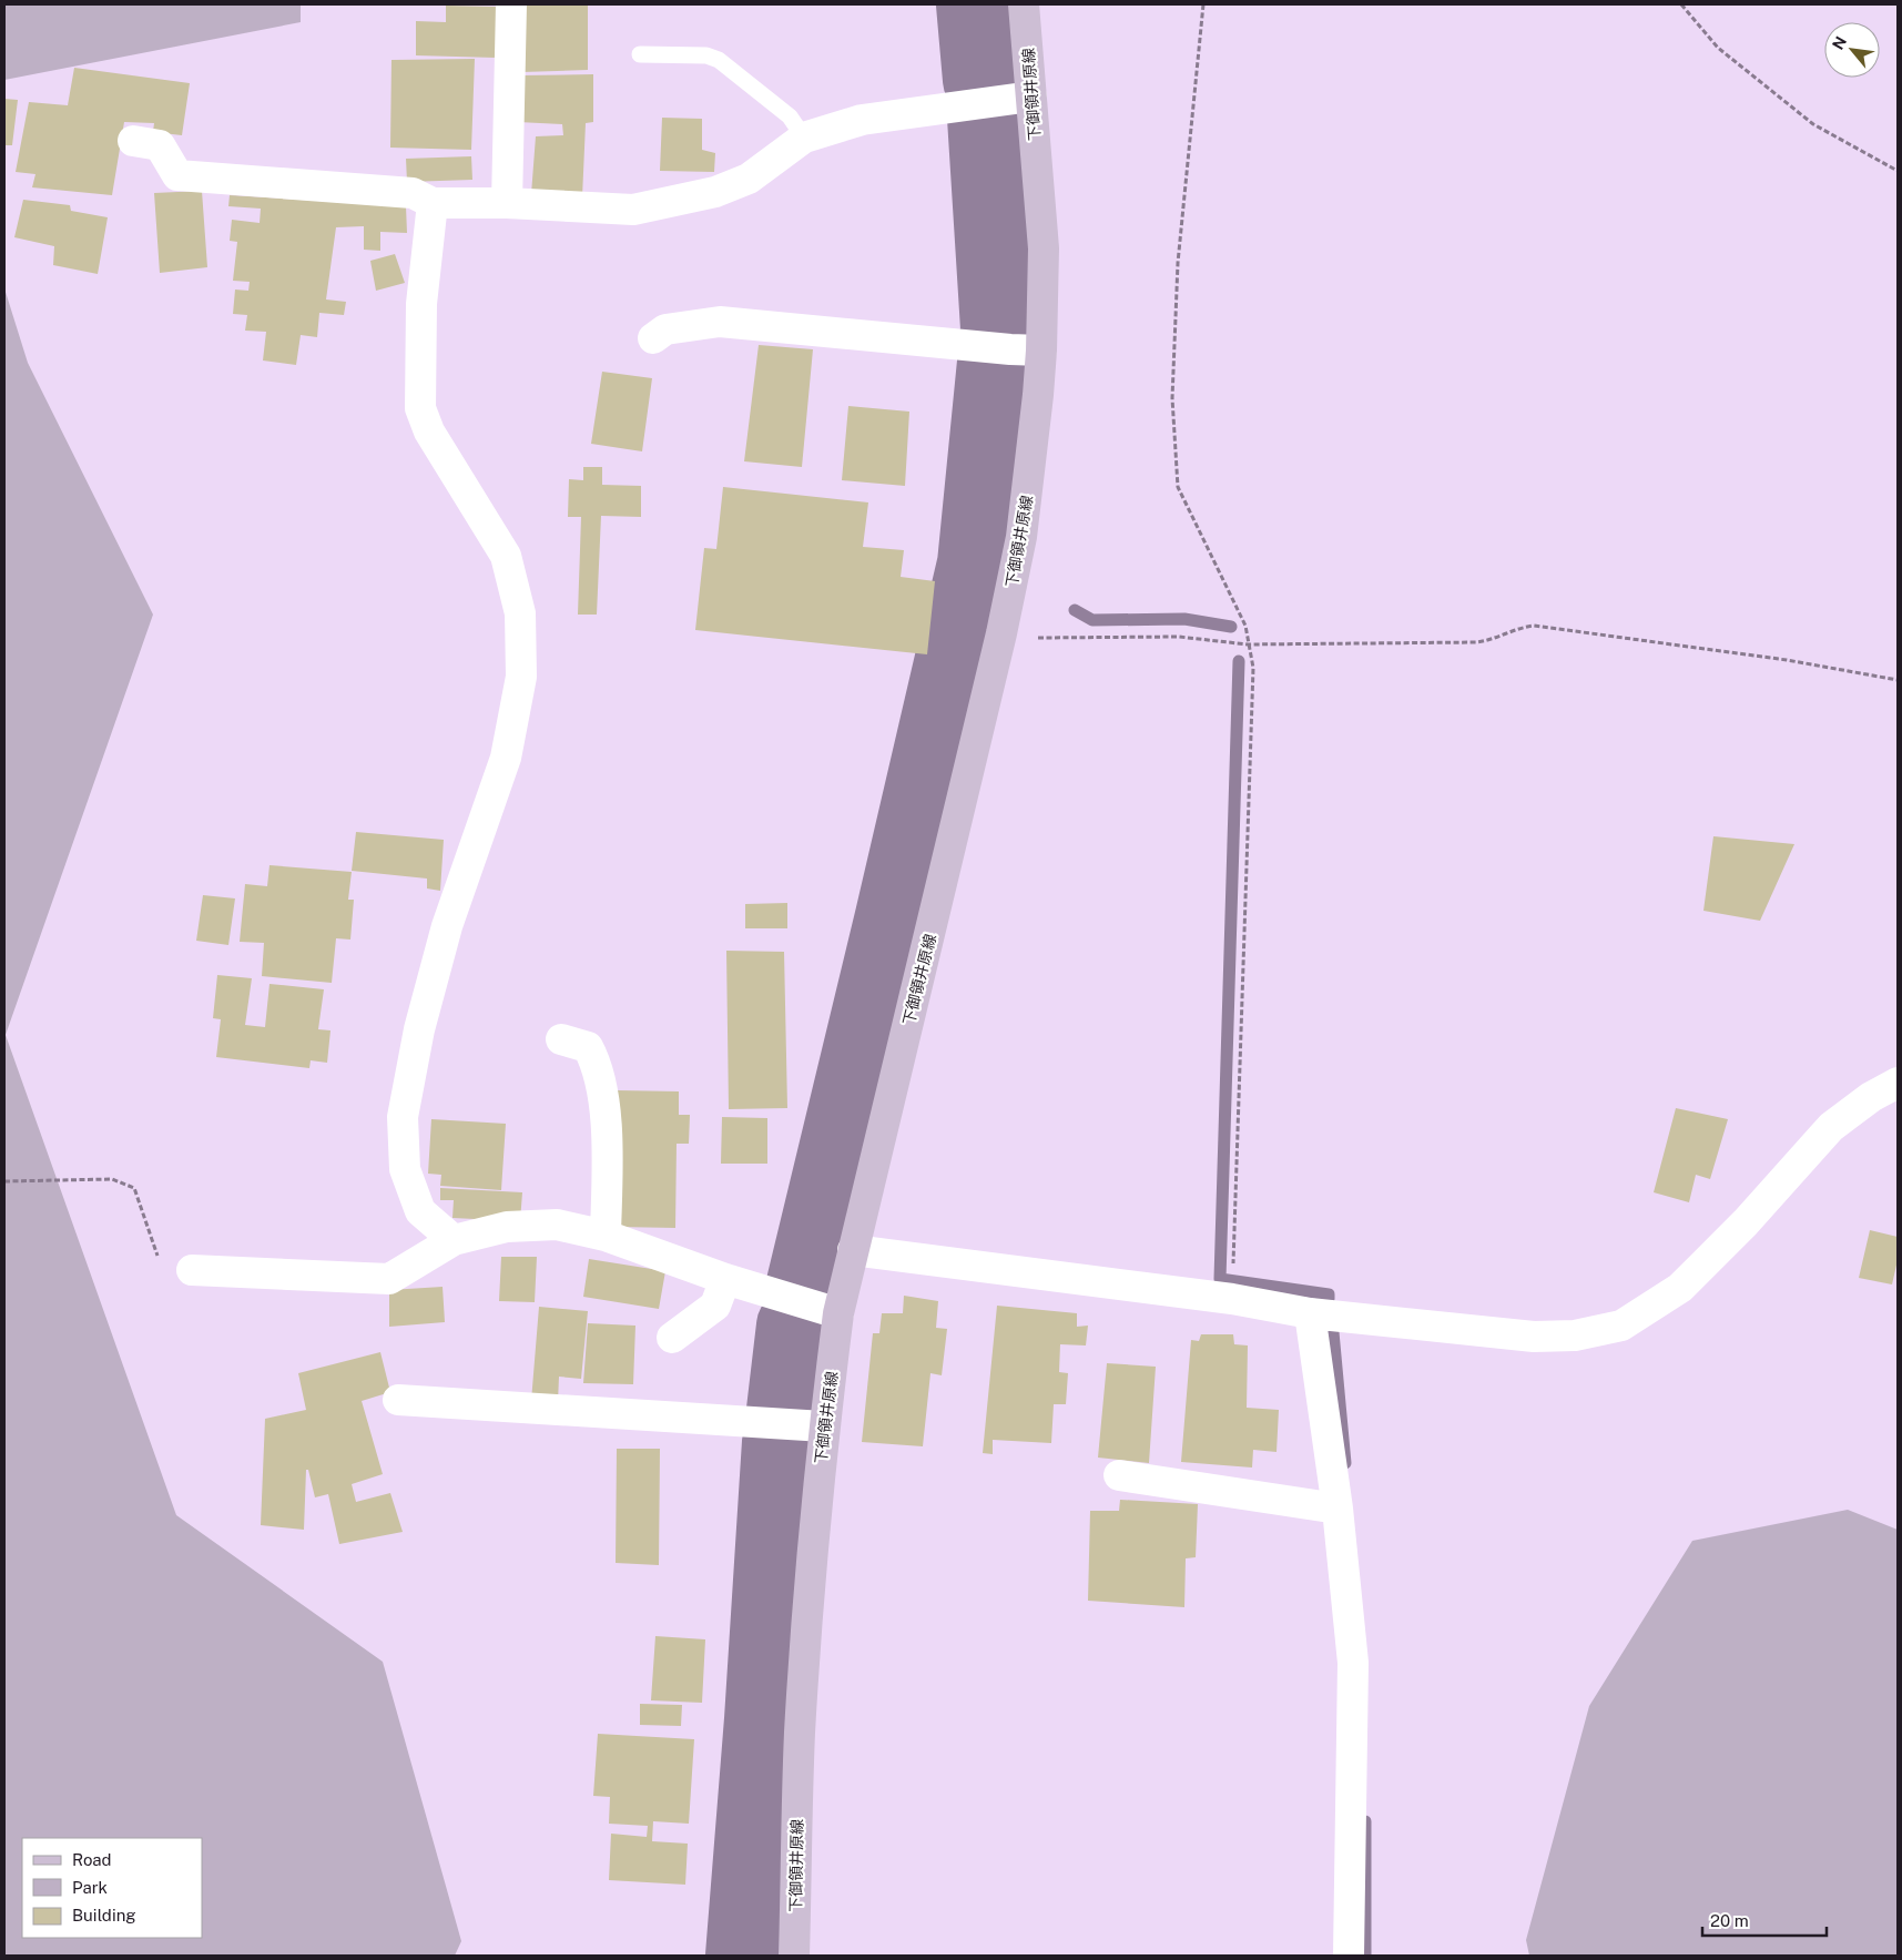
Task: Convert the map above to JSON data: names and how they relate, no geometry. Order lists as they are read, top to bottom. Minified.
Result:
{"streets":{"main road":["下御領井原線"]},"legend":["Road","Park","Building"],"scale_bar":"20 m","north":"top left"}
